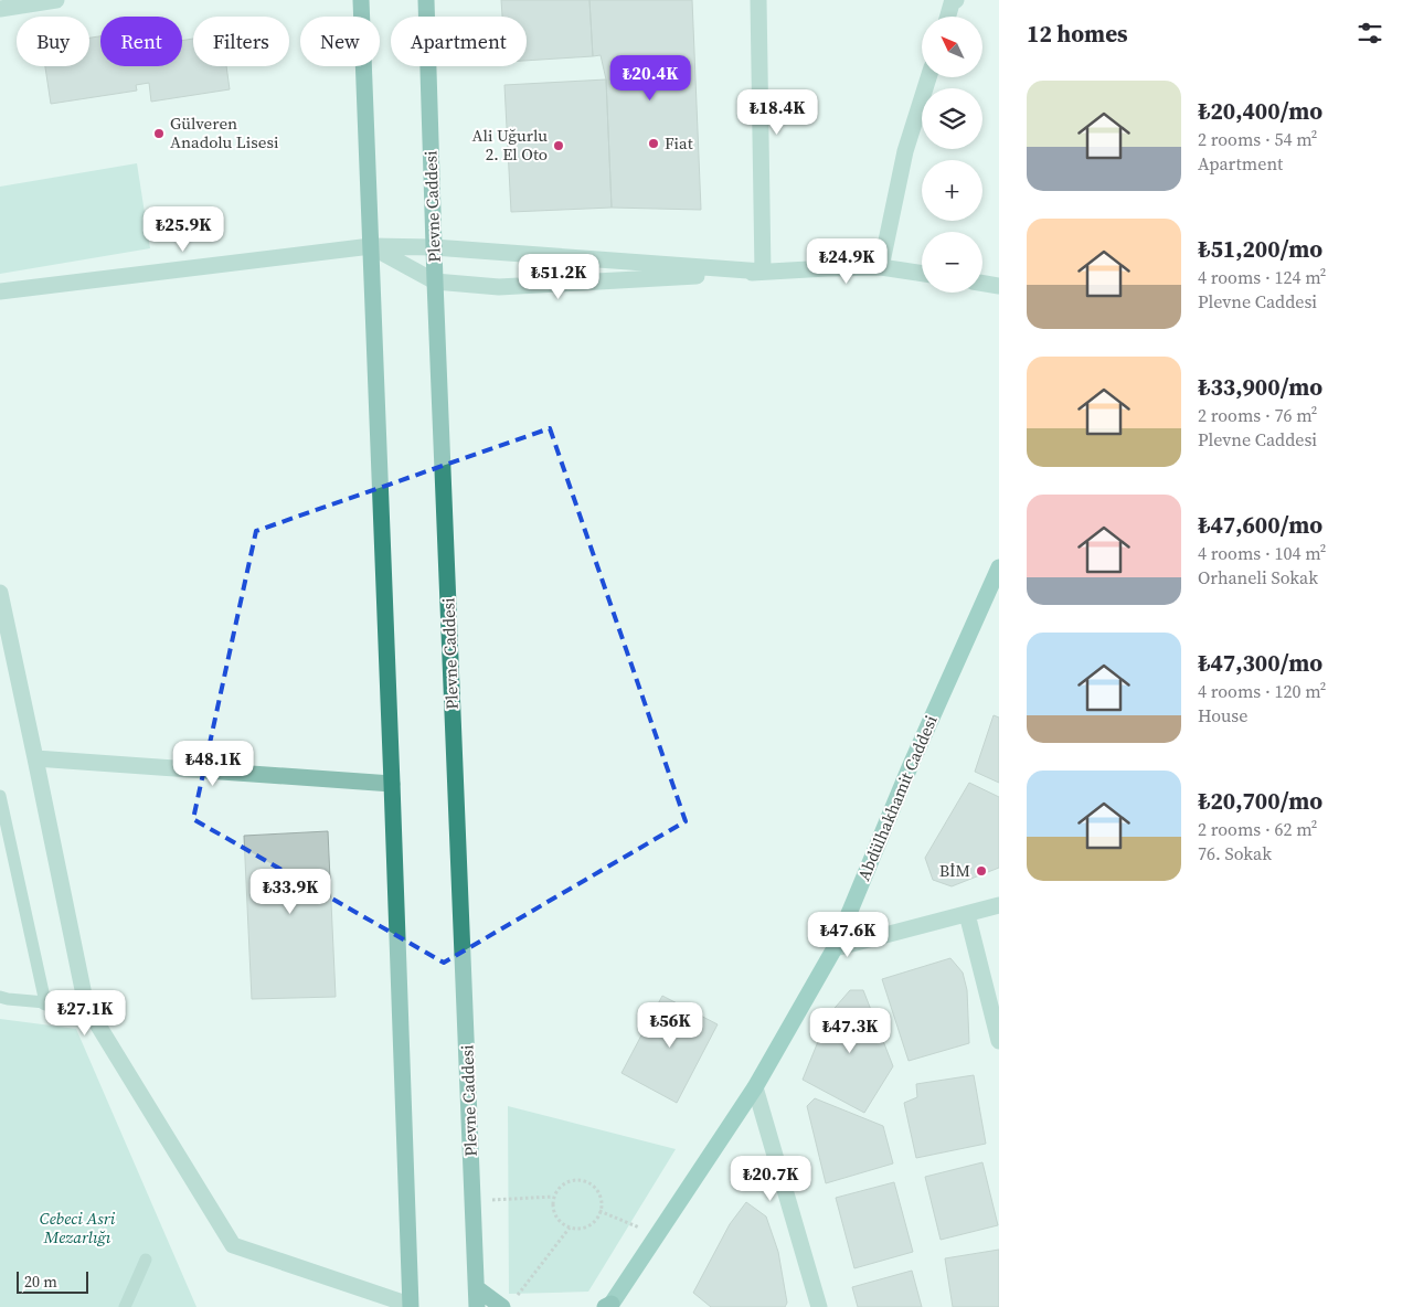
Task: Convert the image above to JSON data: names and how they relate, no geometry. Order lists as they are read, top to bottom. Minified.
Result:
{"streets":{"main road":["Plevne Caddesi","Abdülhakhamit Caddesi"]},"parks":["Cebeci Asri Mezarlığı"],"places":["Gülveren Anadolu Lisesi","Fiat","Ali Uğurlu 2. El Oto","BİM"],"scale_bar":"20 m","north":"top left","page":{"heading":"12 homes","map_buttons":["+","−"],"chip":["Buy","Rent","Filters","New","Apartment"],"price":["₺20.4K","₺18.4K","₺25.9K","₺24.9K","₺51.2K","₺48.1K","₺33.9K","₺47.6K","₺27.1K","₺56K","₺47.3K","₺20.7K"],"list":[{"name":"₺20,400/mo","note":"2 rooms · 54 m² · Apartment"},{"name":"₺51,200/mo","note":"4 rooms · 124 m² · Plevne Caddesi"},{"name":"₺33,900/mo","note":"2 rooms · 76 m² · Plevne Caddesi"},{"name":"₺47,600/mo","note":"4 rooms · 104 m² · Orhaneli Sokak"},{"name":"₺47,300/mo","note":"4 rooms · 120 m² · House"},{"name":"₺20,700/mo","note":"2 rooms · 62 m² · 76. Sokak"}],"scale":"20 m"}}
